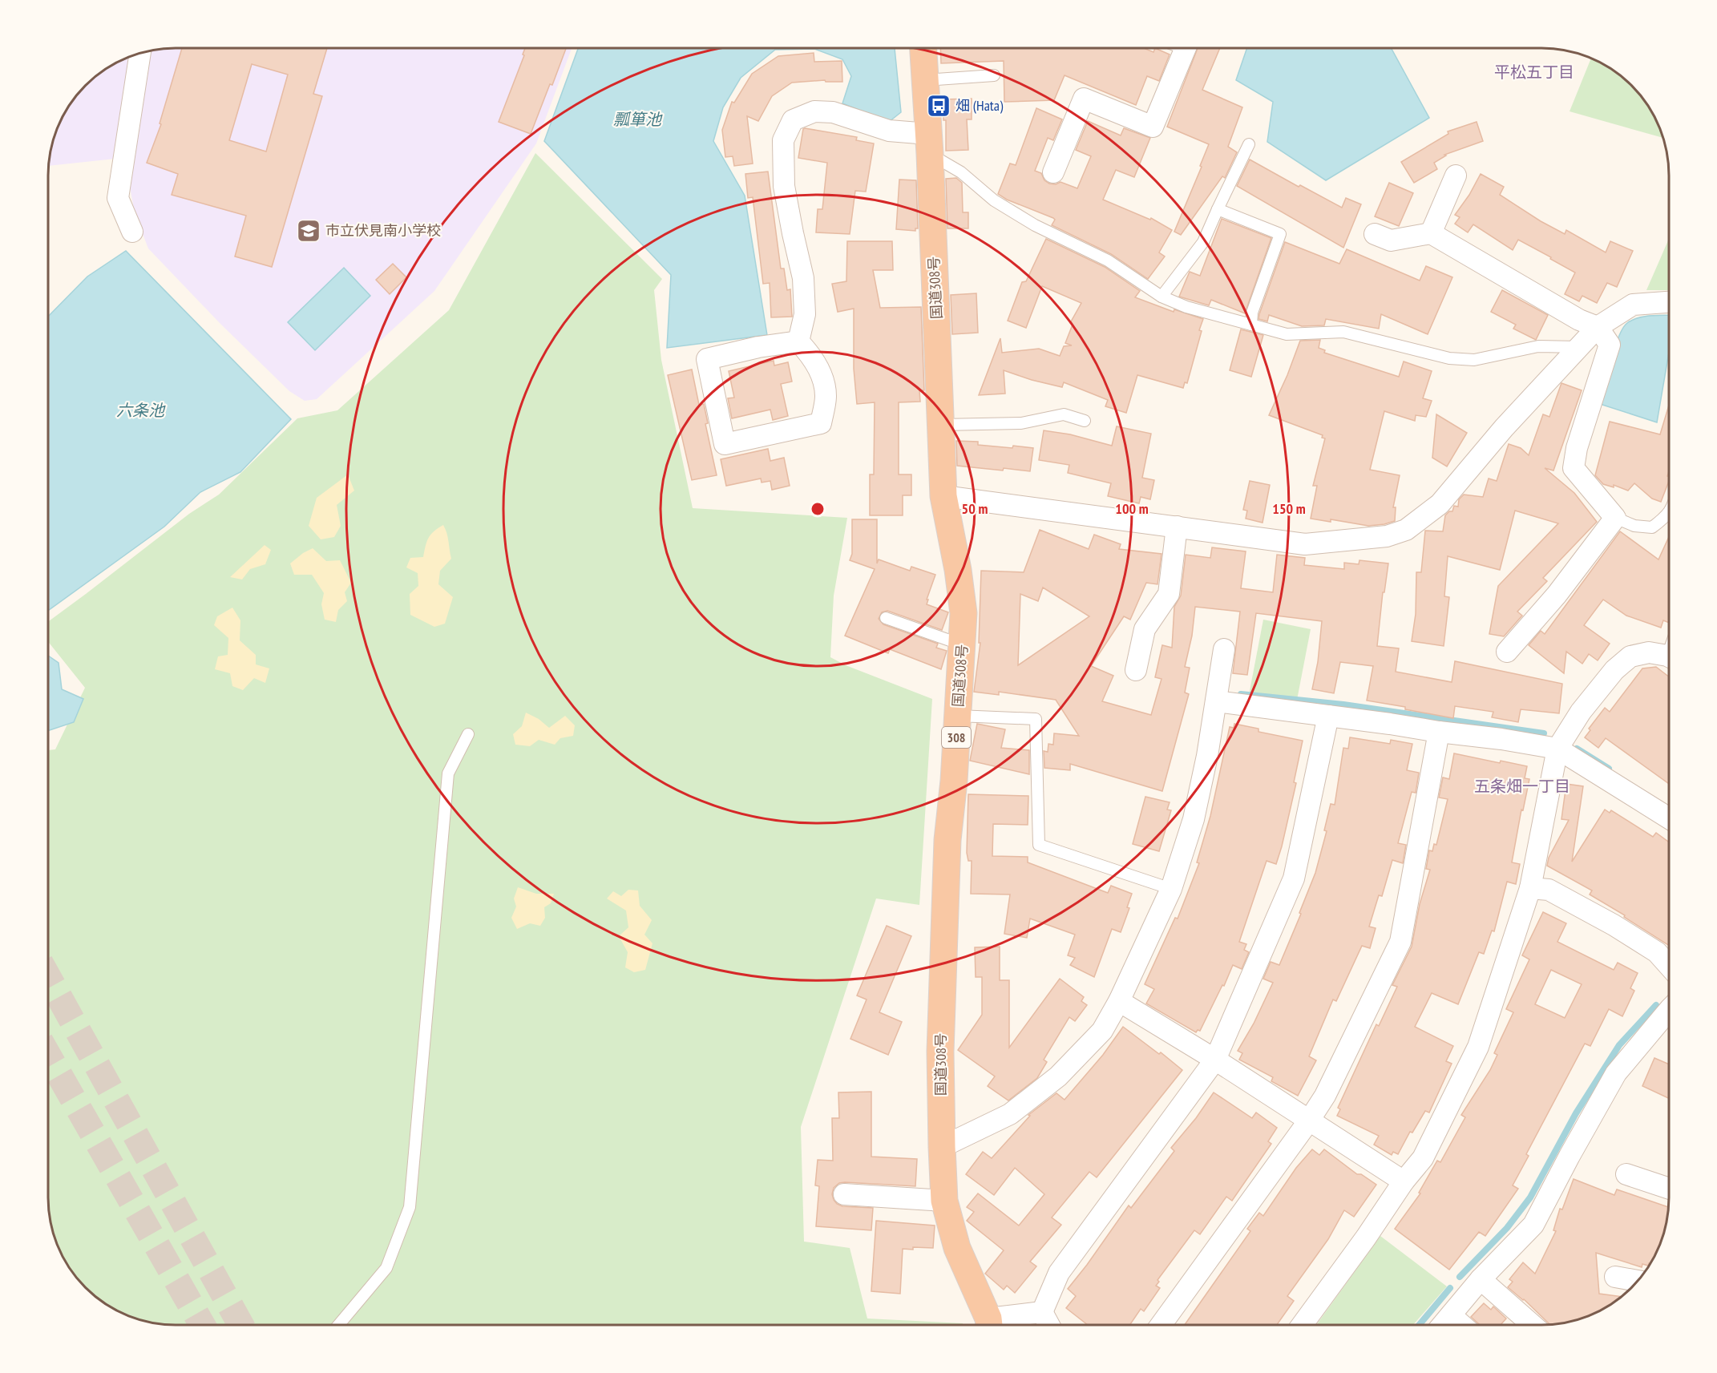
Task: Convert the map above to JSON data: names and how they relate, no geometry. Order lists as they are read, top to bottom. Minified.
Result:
{"streets":{"highway":["国道308号","308"]},"districts":["平松五丁目","五条畑一丁目"],"water":["瓢箪池","六条池"],"places":{"bus stop":["畑 (Hata)"],"school or university":["市立伏見南小学校"]},"rings":["50 m","100 m","150 m"]}
